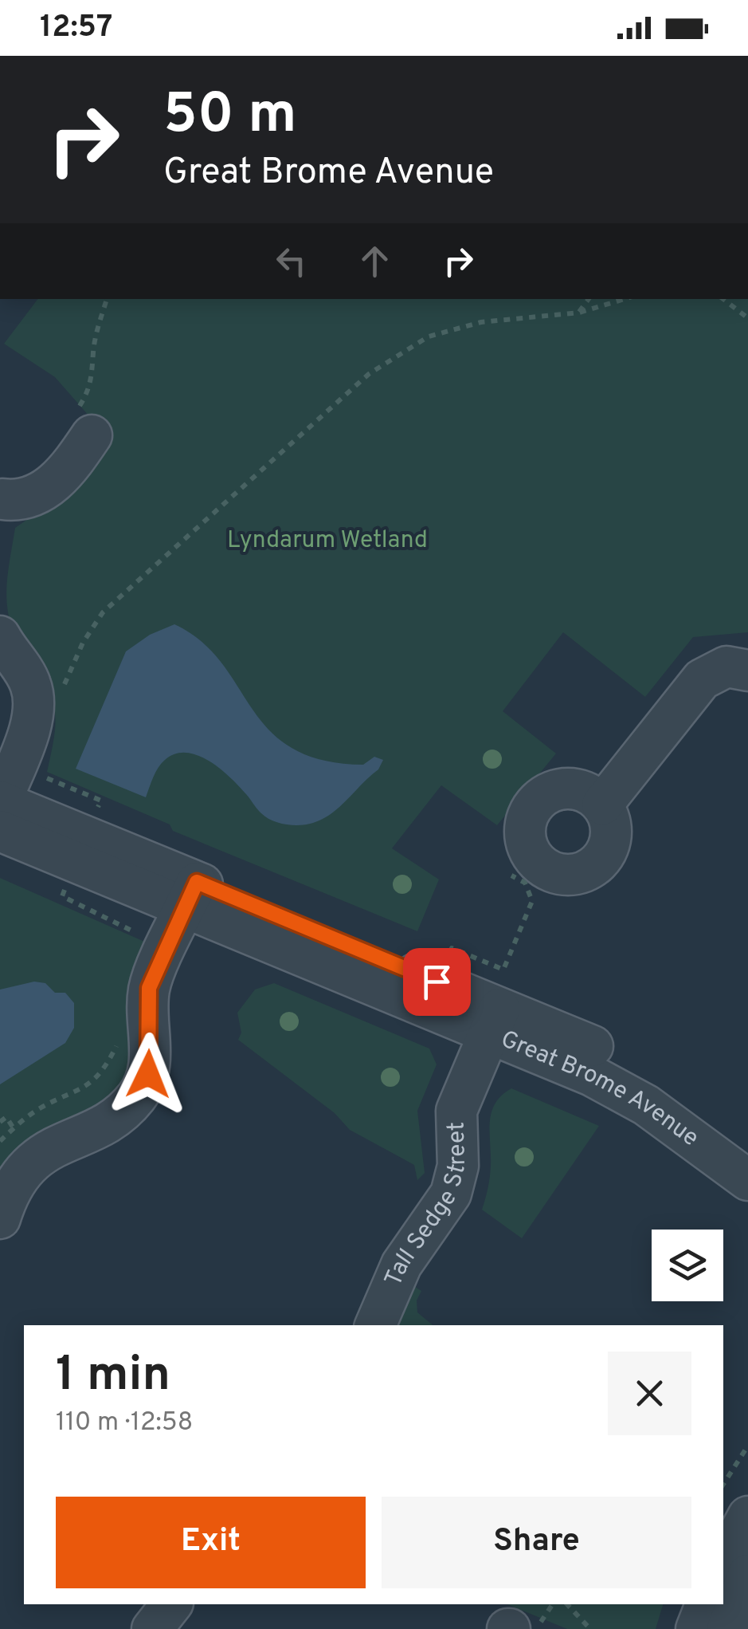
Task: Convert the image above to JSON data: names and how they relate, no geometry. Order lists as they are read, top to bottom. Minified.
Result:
{"streets":{"street":["Great Brome Avenue","Tall Sedge Street"]},"crossings":[["Great Brome Avenue","Tall Sedge Street"]],"parks":["Lyndarum Wetland"],"page":{"status":"12:57","turn":["50 m","Great Brome Avenue"],"heading":["1 min","110 m · 12:58"],"buttons":["Exit","Share"]}}
